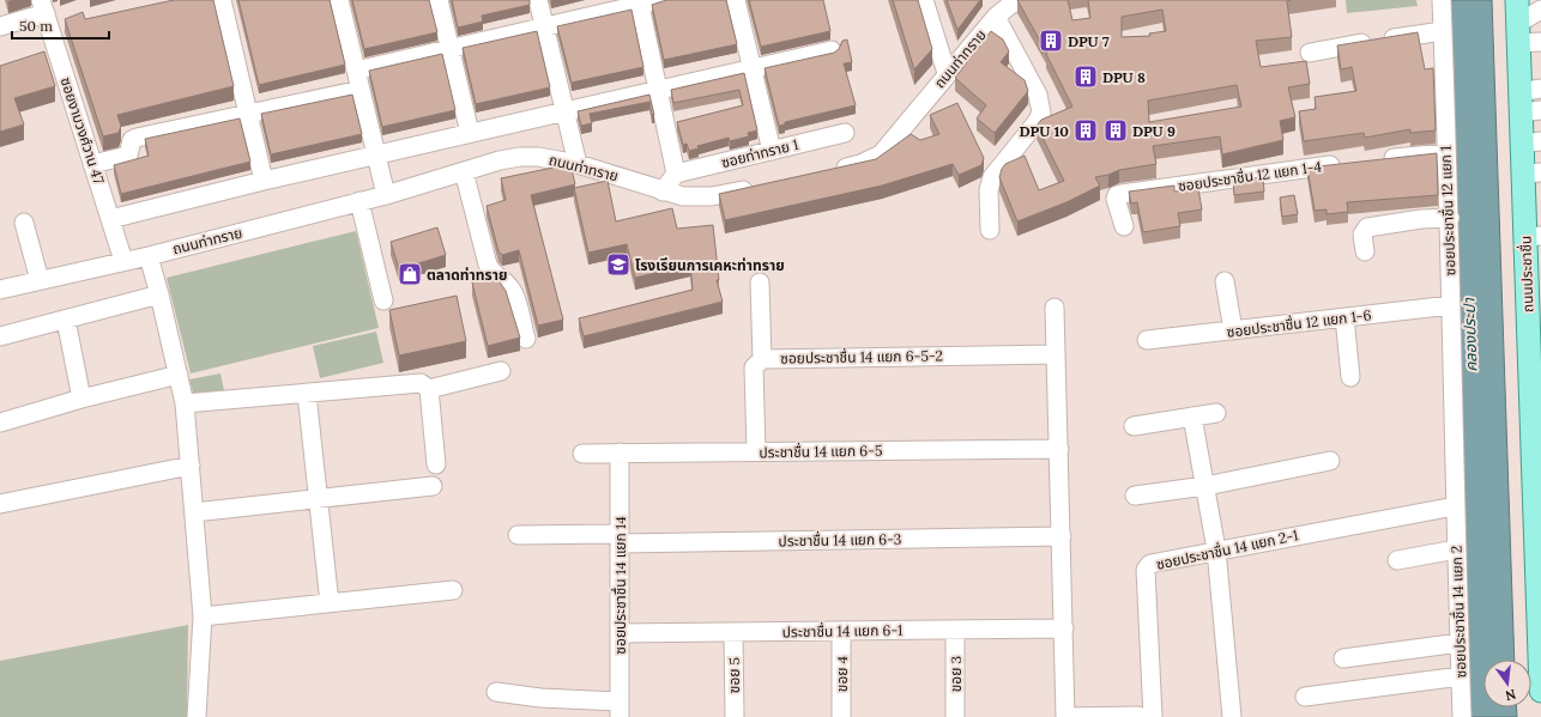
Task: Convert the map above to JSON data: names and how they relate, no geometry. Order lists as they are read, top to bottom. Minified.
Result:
{"streets":{"main road":["ถนนประชาชื่น"],"street":["ถนนท่าทราย","ซอยงามวงศ์วาน 47","ซอยท่าทราย 1","ซอยประชาชื่น 12 แยก 1-4","ซอยประชาชื่น 12 แยก 1","ซอยประชาชื่น 12 แยก 1-6","ซอยประชาชื่น 14 แยก 6-5-2","ประชาชื่น 14 แยก 6-5","ประชาชื่น 14 แยก 6-3","ซอยประชาชื่น 14 แยก 2-1","ซอยประชาชื่น 14 แยก 14","ซอยประชาชื่น 14 แยก 2","ประชาชื่น 14 แยก 6-1","ขอย 4","ขอย 3","ฃอย 5"]},"crossings":[["ถนนท่าทราย","ซอยงามวงศ์วาน 47"],["ซอยประชาชื่น 12 แยก 1","ซอยประชาชื่น 12 แยก 1-6"],["ซอยประชาชื่น 12 แยก 1","ซอยประชาชื่น 14 แยก 2-1"],["ซอยประชาชื่น 12 แยก 1","ซอยประชาชื่น 14 แยก 2"],["ซอยประชาชื่น 14 แยก 6-5-2","ประชาชื่น 14 แยก 6-5"],["ประชาชื่น 14 แยก 6-5","ซอยประชาชื่น 14 แยก 14"],["ประชาชื่น 14 แยก 6-3","ซอยประชาชื่น 14 แยก 14"],["ซอยประชาชื่น 14 แยก 2-1","ซอยประชาชื่น 14 แยก 2"],["ซอยประชาชื่น 14 แยก 14","ประชาชื่น 14 แยก 6-1"],["ประชาชื่น 14 แยก 6-1","ขอย 4"],["ประชาชื่น 14 แยก 6-1","ขอย 3"],["ประชาชื่น 14 แยก 6-1","ฃอย 5"]],"water":["คลองประปา"],"places":{"building":["DPU 7","DPU 8","DPU 10","DPU 9"],"school or university":["โรงเรียนการเคหะท่าทราย"],"shop":["ตลาดท่าทราย"]},"scale_bar":"50 m","north":"bottom"}
